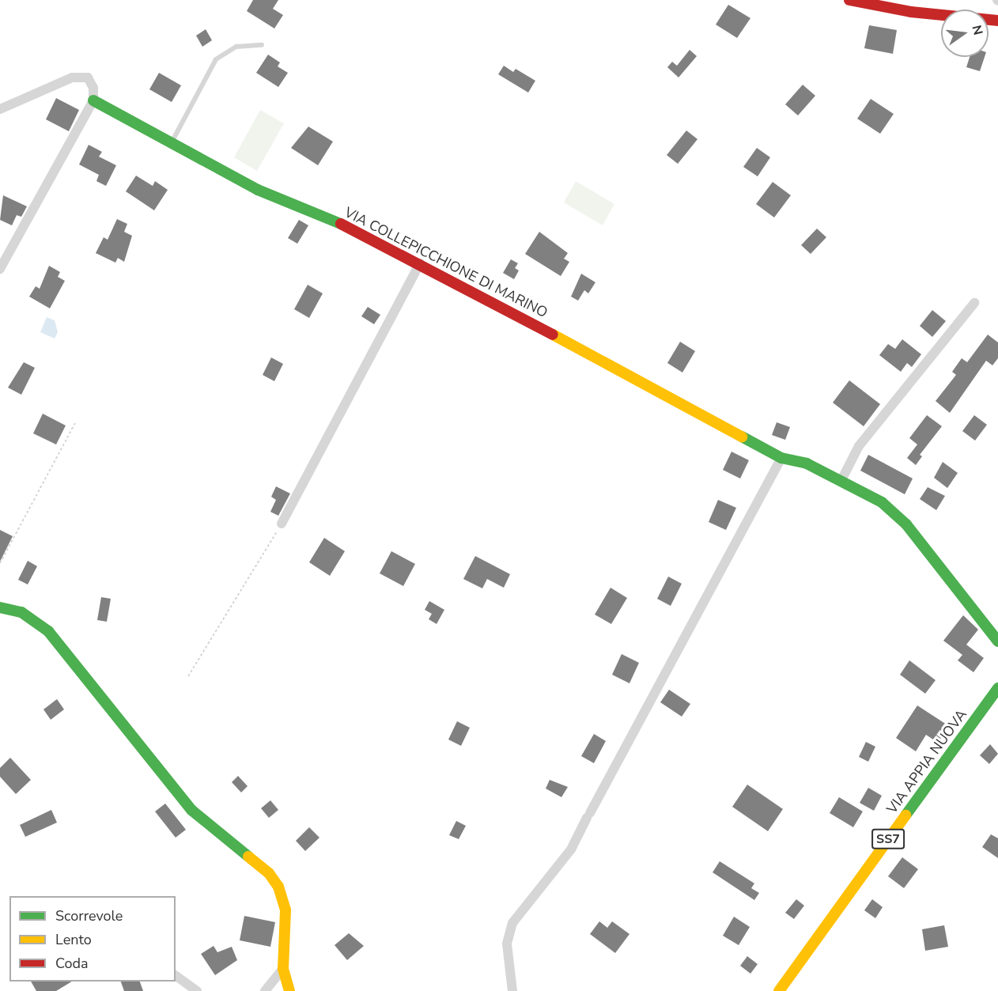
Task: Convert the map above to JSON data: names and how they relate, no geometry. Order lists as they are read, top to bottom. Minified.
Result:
{"streets":{"street":["VIA COLLEPICCHIONE DI MARINO","VIA APPIA NUOVA","SS7"]},"legend":["Scorrevole","Lento","Coda"],"north":"right"}
